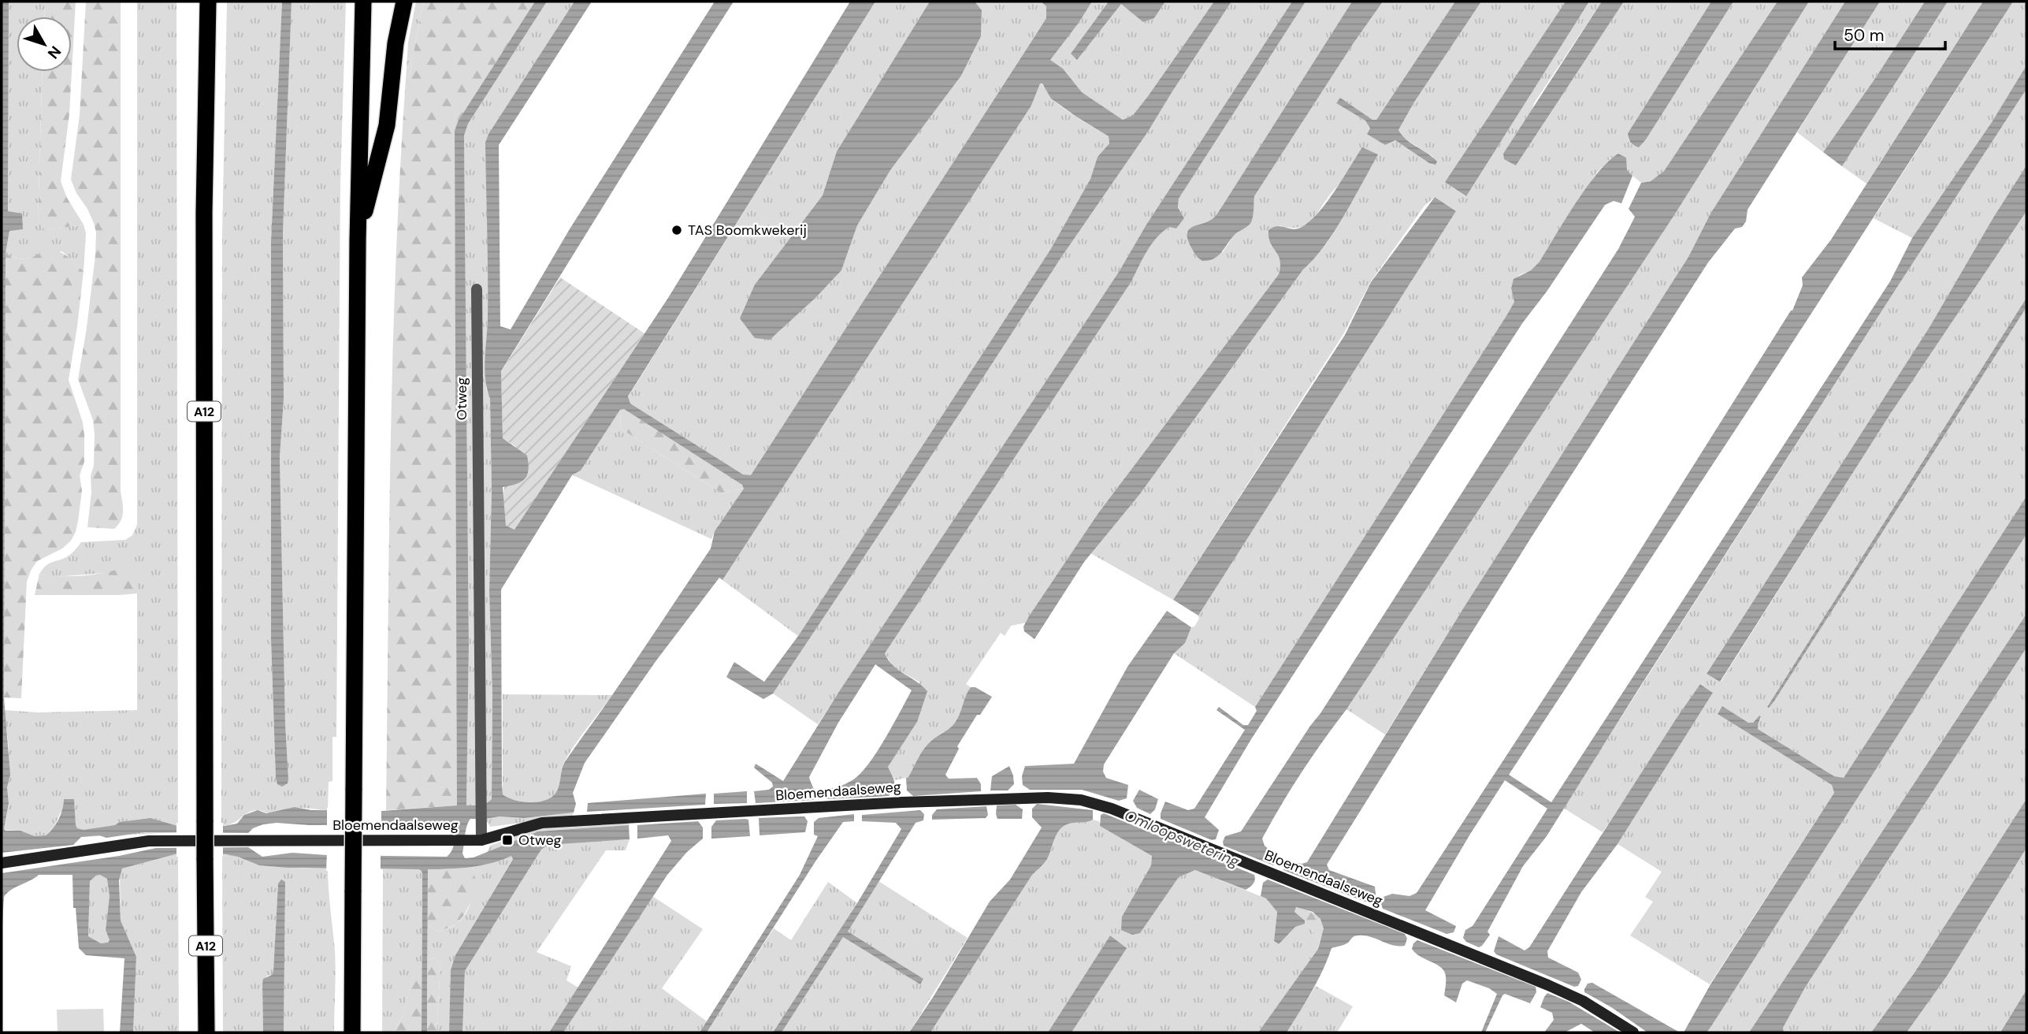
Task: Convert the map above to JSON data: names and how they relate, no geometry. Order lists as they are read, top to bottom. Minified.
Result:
{"streets":{"highway":["A12"],"street":["Otweg","Bloemendaalseweg"]},"crossings":[["Otweg","Bloemendaalseweg"]],"water":["Omloopswetering"],"places":{"other":["TAS Boomkwekerij"],"transit":["Otweg"]},"scale_bar":"50 m","north":"bottom right"}
